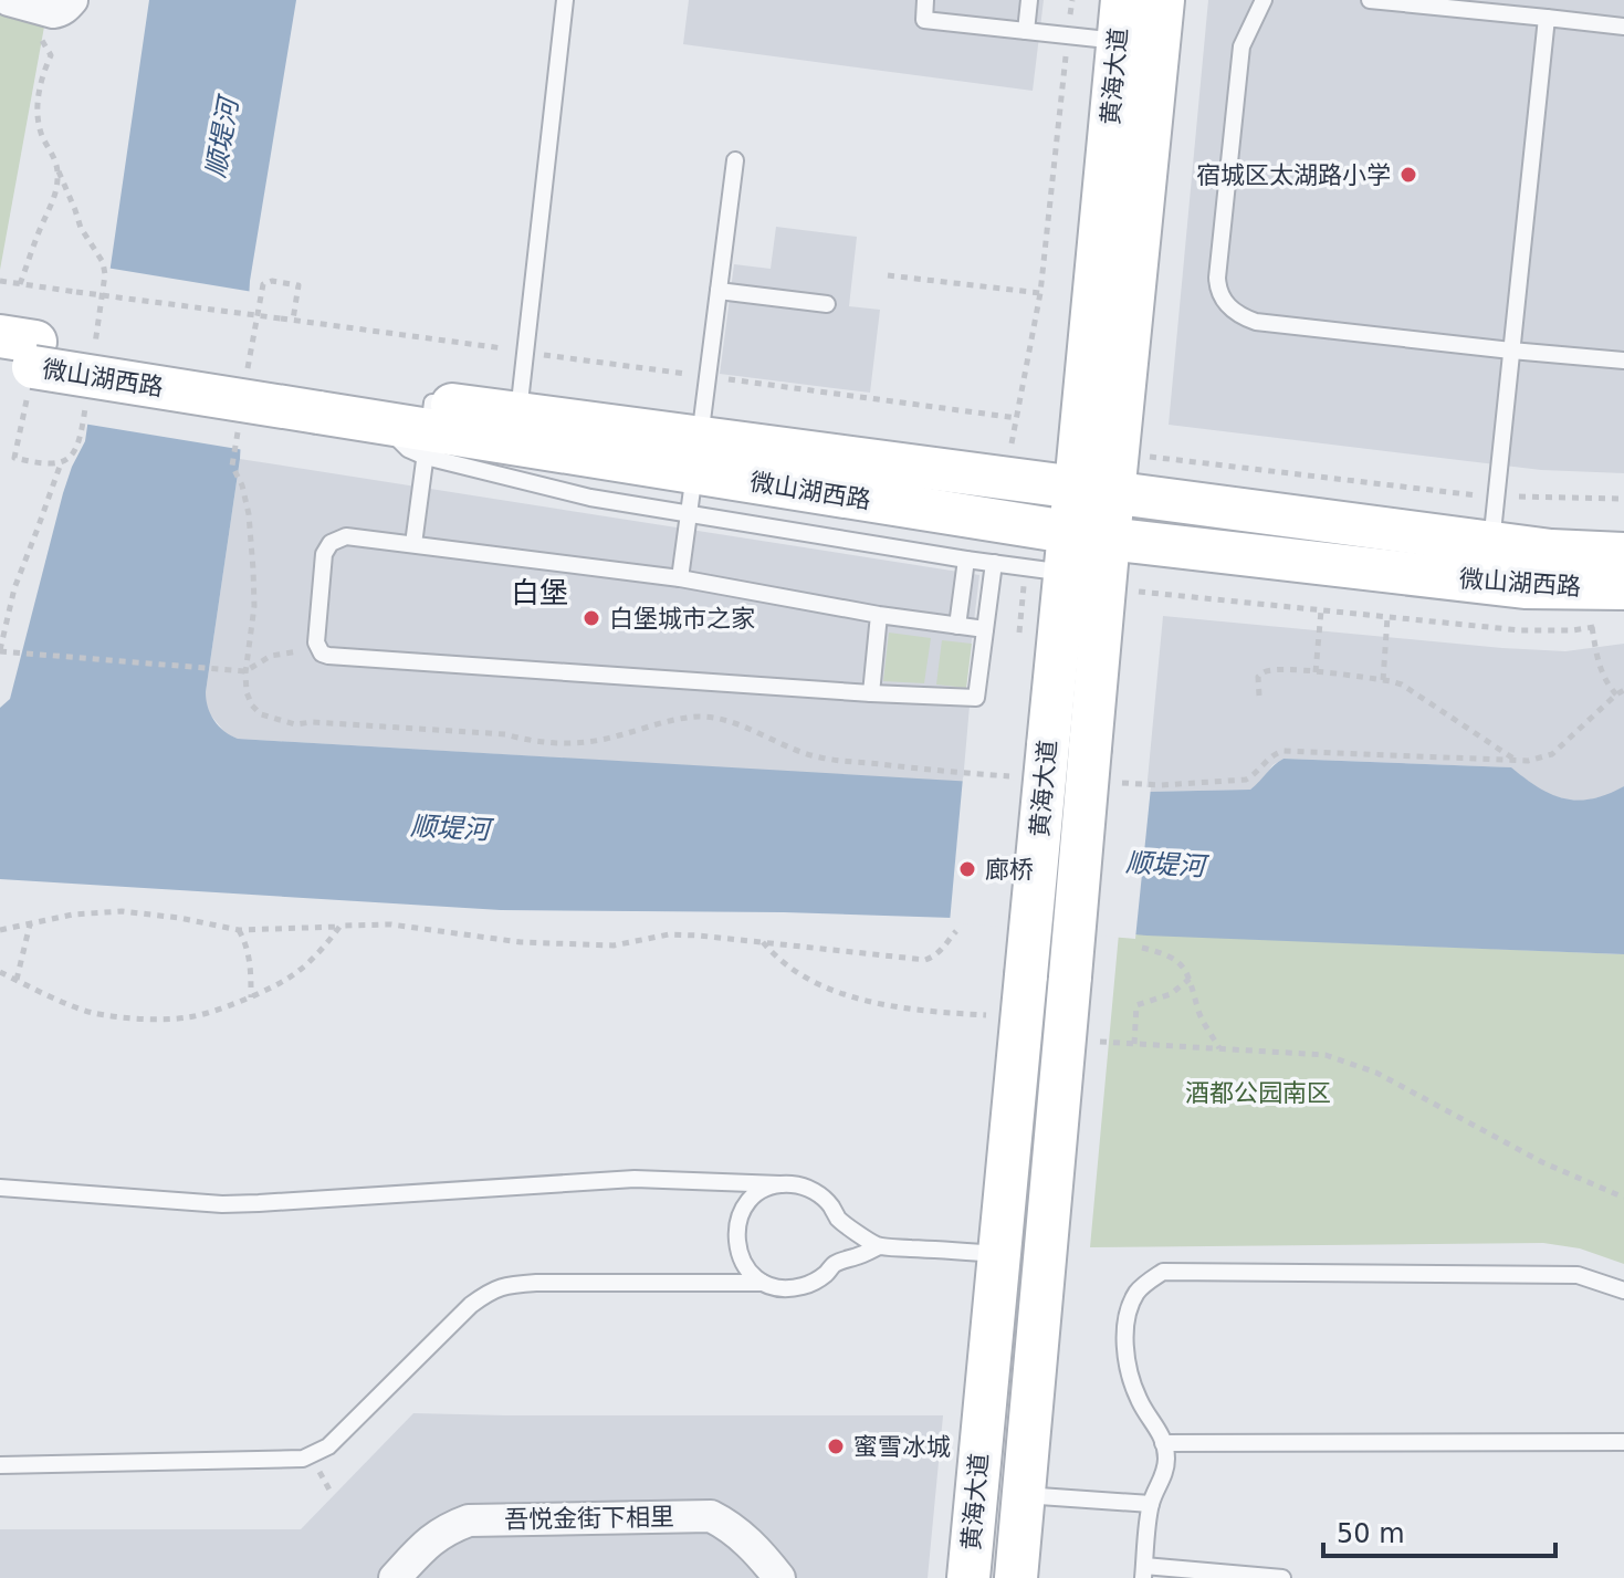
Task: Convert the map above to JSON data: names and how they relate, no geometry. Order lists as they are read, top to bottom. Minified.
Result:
{"streets":{"street":["黄海大道","微山湖西路","吾悦金街下相里"]},"crossings":[["黄海大道","微山湖西路"]],"districts":["白堡"],"water":["顺堤河"],"parks":["酒都公园南区"],"places":["宿城区太湖路小学","白堡城市之家","廊桥","蜜雪冰城"],"scale_bar":"50 m"}
